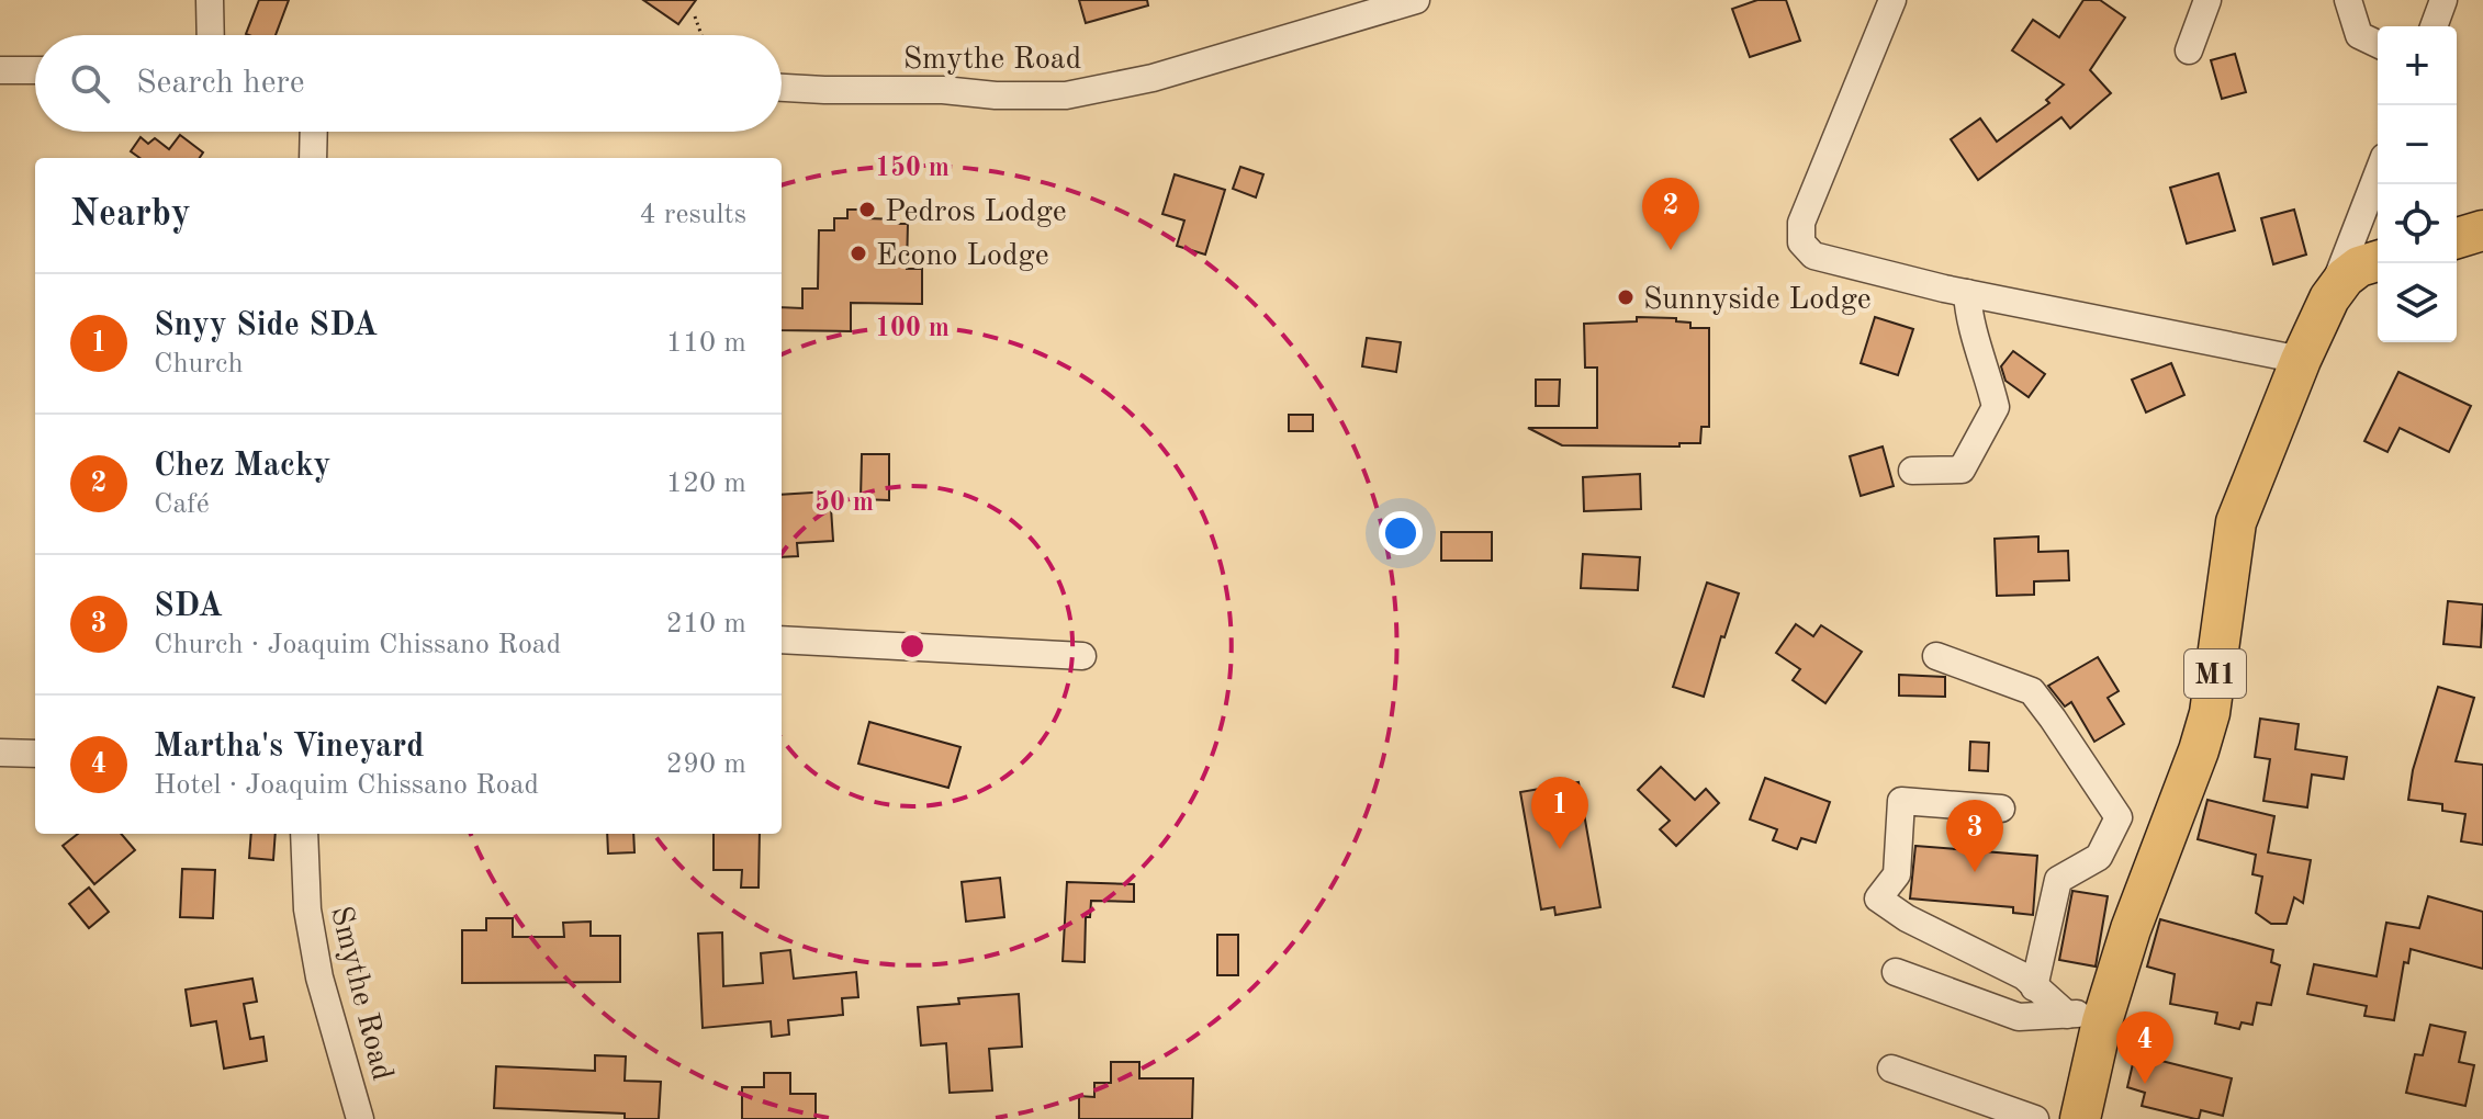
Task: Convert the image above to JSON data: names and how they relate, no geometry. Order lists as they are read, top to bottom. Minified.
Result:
{"streets":{"highway":["M1"],"street":["Smythe Road"]},"places":["Pedros Lodge","Econo Lodge","Sunnyside Lodge"],"page":{"map_buttons":["+","−"],"search":"Search here","heading":["Nearby","4 results"],"pins":["2","1","3","4"],"list":[{"mark":"1","name":"Snyy Side SDA","note":"Church","value":"110 m"},{"mark":"2","name":"Chez Macky","note":"Café","value":"120 m"},{"mark":"3","name":"SDA","note":"Church · Joaquim Chissano Road","value":"210 m"},{"mark":"4","name":"Martha's Vineyard","note":"Hotel · Joaquim Chissano Road","value":"290 m"}]},"rings":["150 m","100 m","50 m"]}
